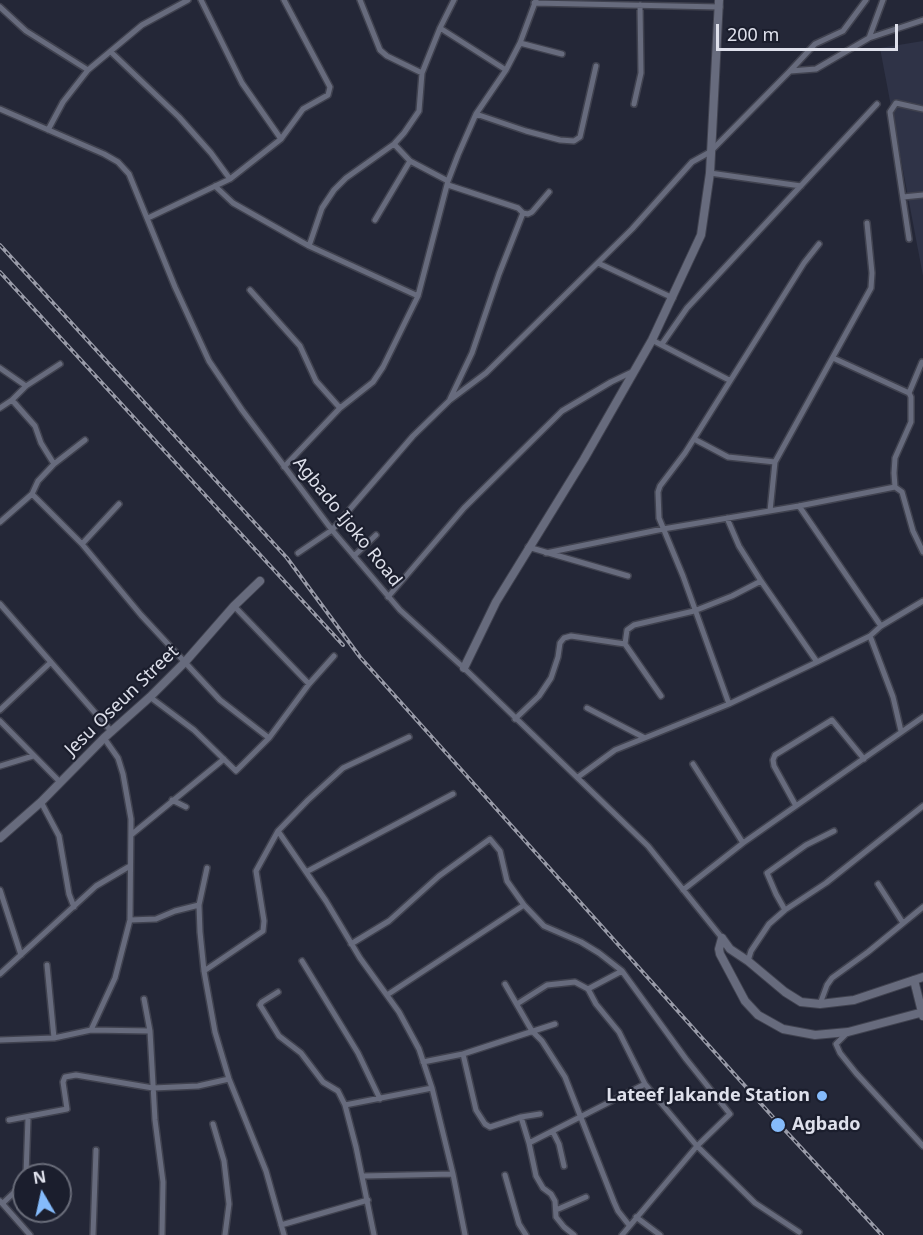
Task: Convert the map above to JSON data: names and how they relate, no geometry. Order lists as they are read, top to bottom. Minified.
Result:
{"streets":{"main road":["Agbado Ijoko Road","Jesu Oseun Street"]},"places":["Lateef Jakande Station","Agbado"],"scale_bar":"200 m","north":"top"}
